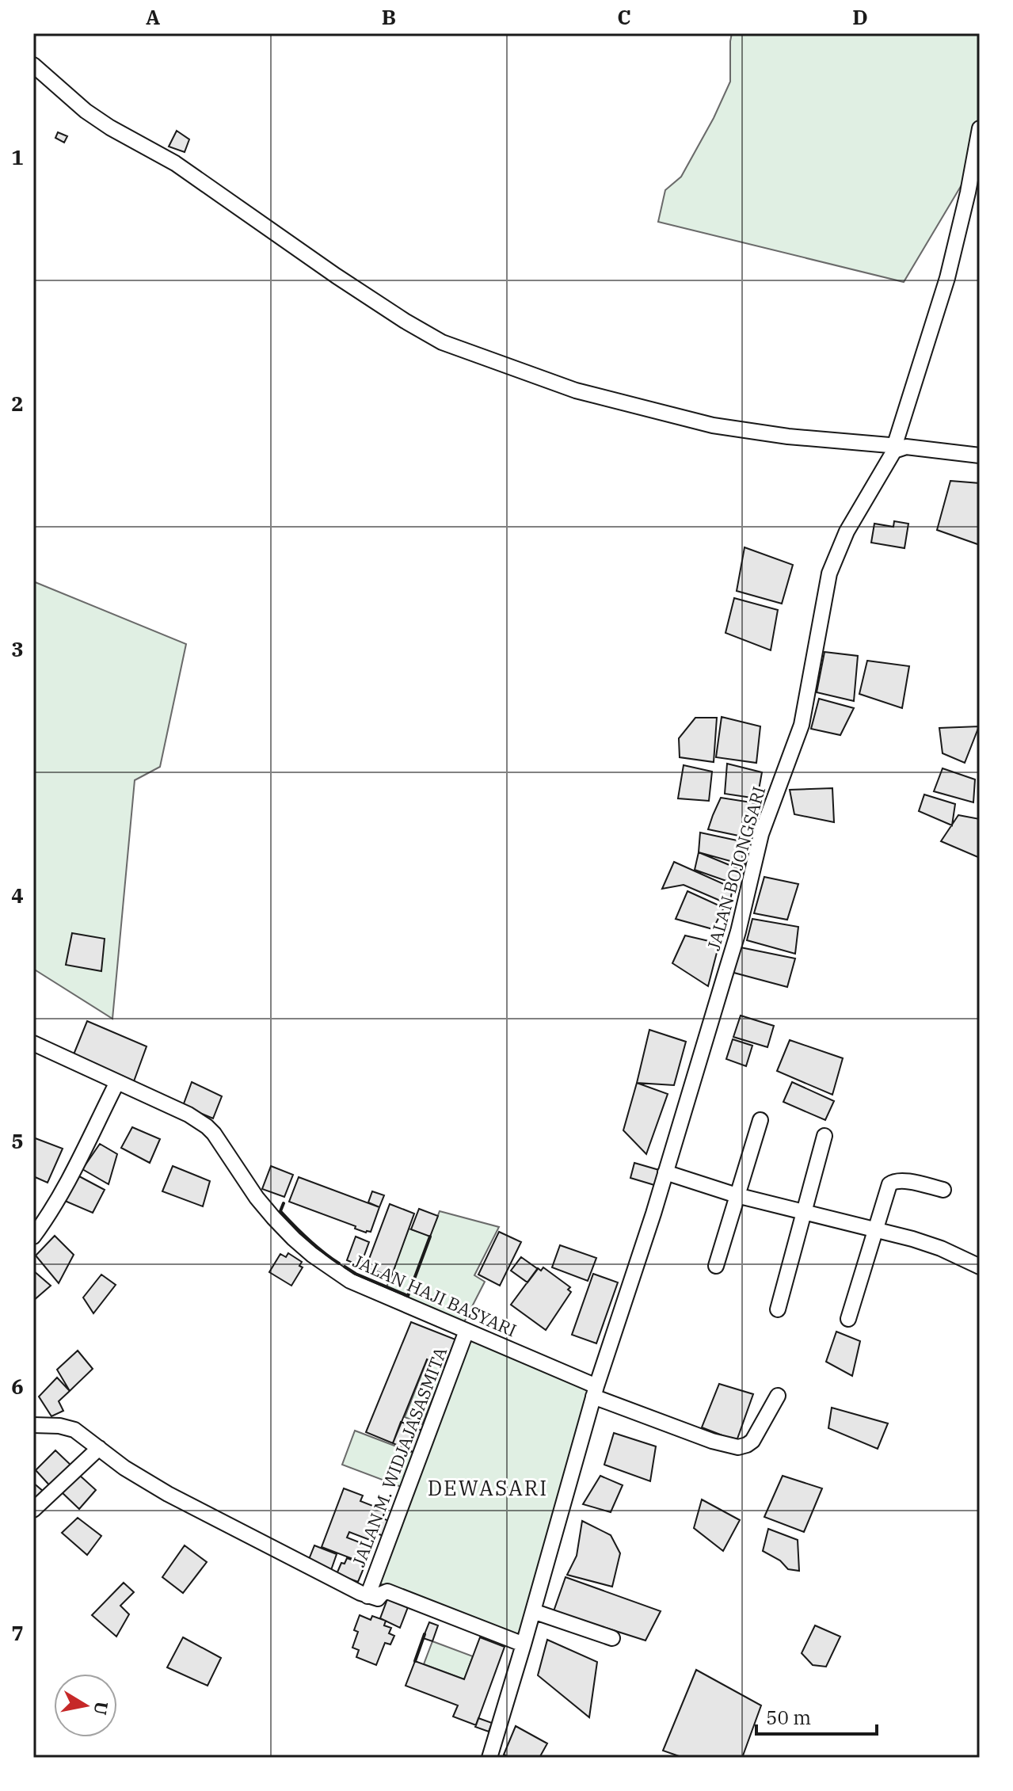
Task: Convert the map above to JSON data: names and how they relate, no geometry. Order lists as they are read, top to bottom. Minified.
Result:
{"streets":{"street":["JALAN BOJONGSARI","JALAN HAJI BASYARI","JALAN M. WIDJAJASASMITA"]},"crossings":[["JALAN BOJONGSARI","JALAN HAJI BASYARI"],["JALAN HAJI BASYARI","JALAN M. WIDJAJASASMITA"]],"districts":["DEWASARI"],"scale_bar":"50 m","north":"right","grid":{"columns":["A","B","C","D"],"rows":["1","2","3","4","5","6","7"]}}
